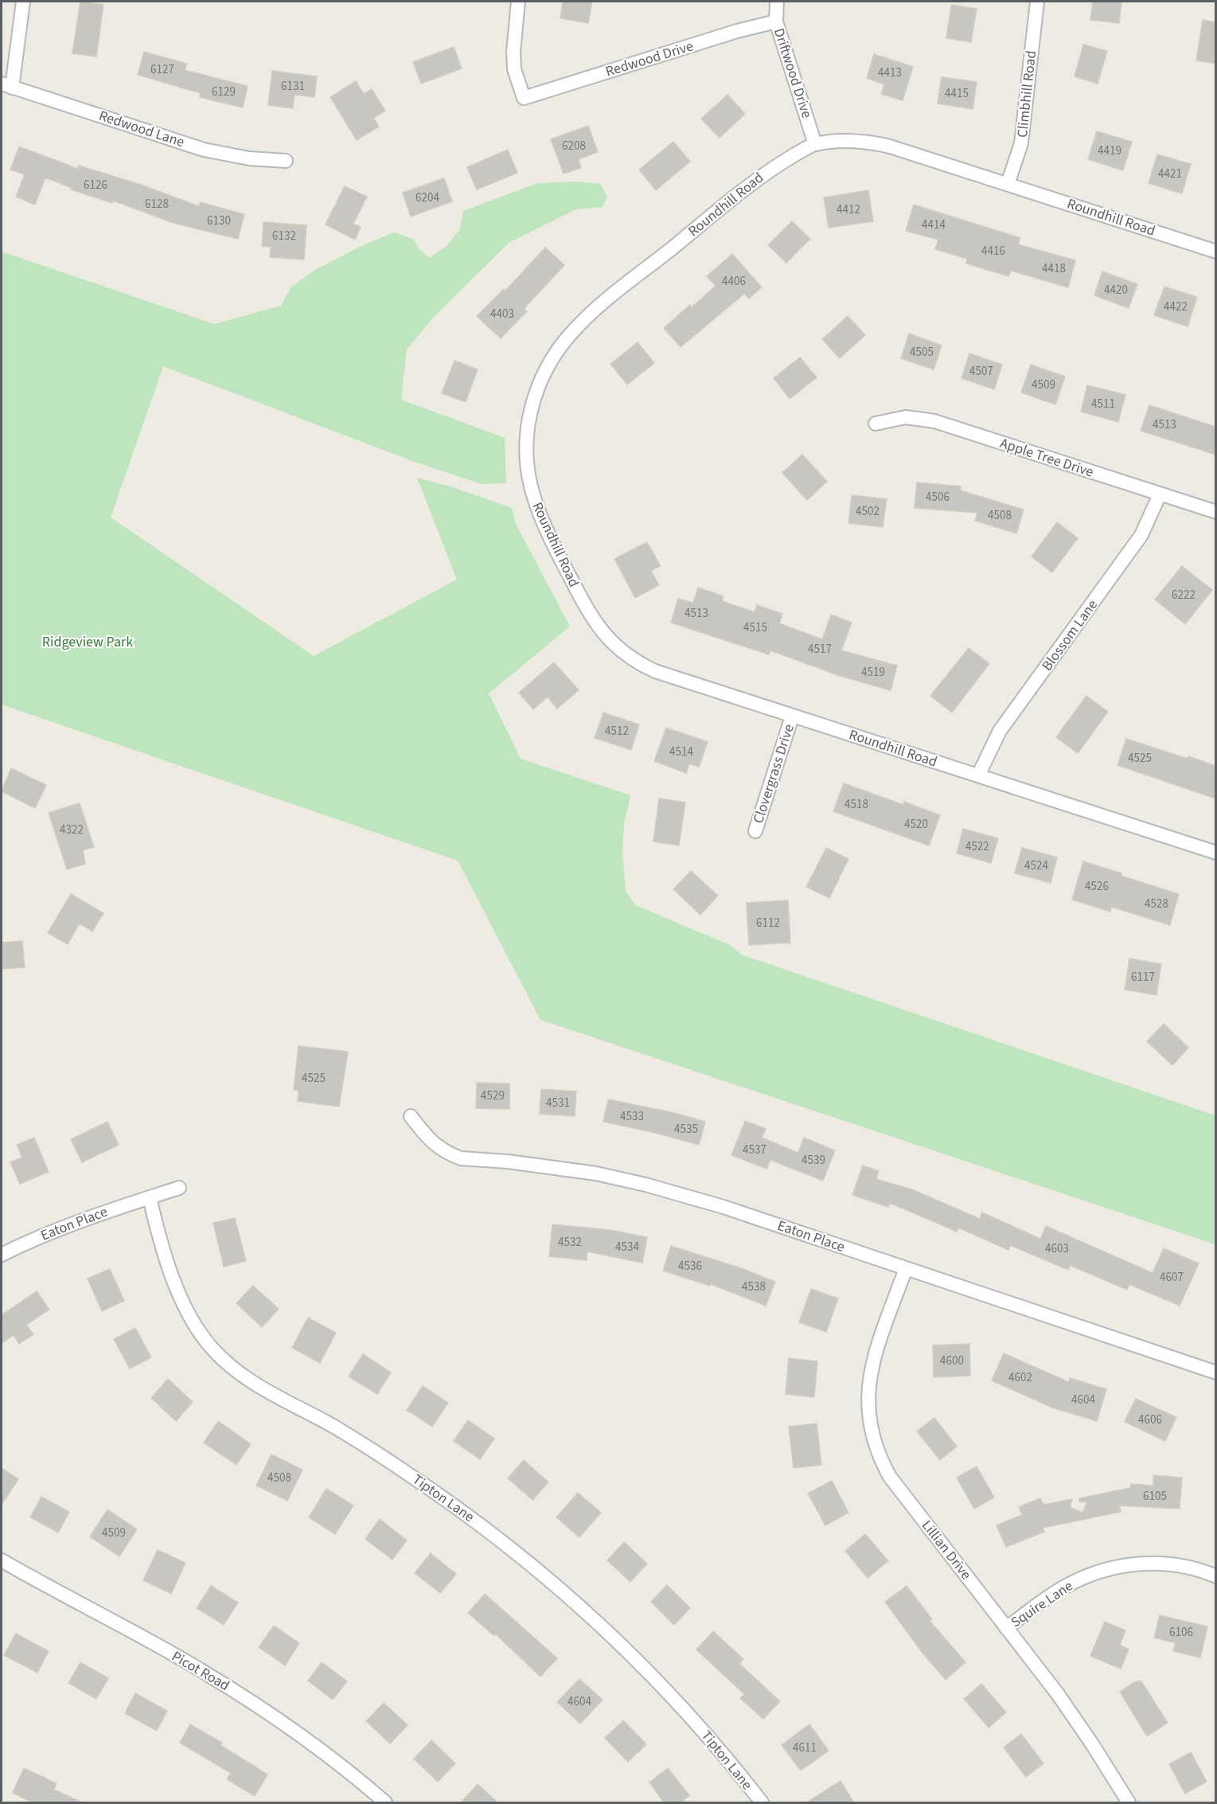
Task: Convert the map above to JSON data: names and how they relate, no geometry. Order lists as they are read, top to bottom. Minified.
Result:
{"streets":{"street":["Redwood Drive","Driftwood Drive","Climbhill Road","Redwood Lane","Roundhill Road","Apple Tree Drive","Blossom Lane","Clovergrass Drive","Eaton Place","Tipton Lane","Lillian Drive","Squire Lane","Picot Road"]},"crossings":[["Redwood Drive","Driftwood Drive"],["Driftwood Drive","Roundhill Road"],["Climbhill Road","Roundhill Road"],["Roundhill Road","Blossom Lane"],["Roundhill Road","Clovergrass Drive"],["Apple Tree Drive","Blossom Lane"],["Eaton Place","Tipton Lane"],["Eaton Place","Lillian Drive"],["Lillian Drive","Squire Lane"]],"parks":["Ridgeview Park"],"house_numbers":["6127","4413","6131","6129","4415","6208","4419","4421","6126","6204","6128","4412","6130","4414","6132","4416","4418","4406","4420","4422","4403","4505","4507","4509","4511","4513","4506","4502","4508","6222","4513","4515","4517","4519","4512","4514","4525","4518","4520","4322","4522","4524","4526","4528","6112","6117","4525","4529","4531","4533","4535","4537","4539","4532","4534","4603","4536","4607","4538","4600","4602","4604","4606","4508","6105","4509","6106","4604","4611"]}
